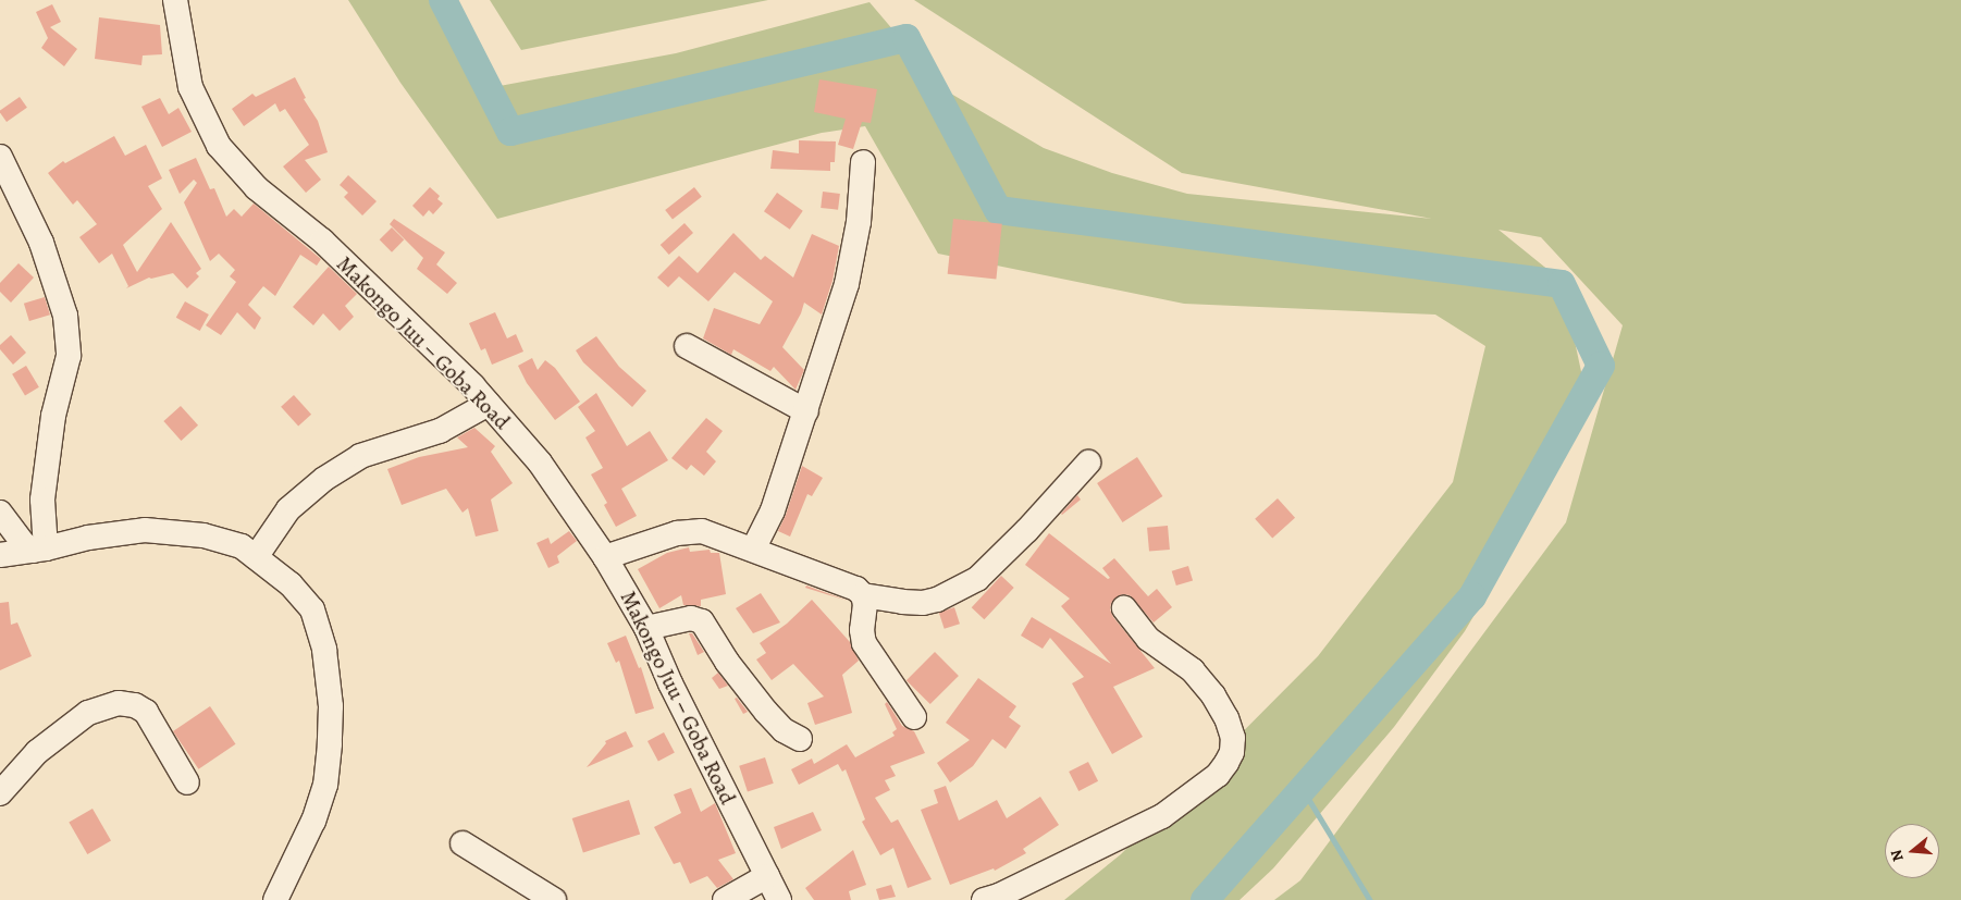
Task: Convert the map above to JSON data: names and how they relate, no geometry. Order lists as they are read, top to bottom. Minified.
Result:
{"streets":{"street":["Makongo Juu – Goba Road"]},"north":"left"}
